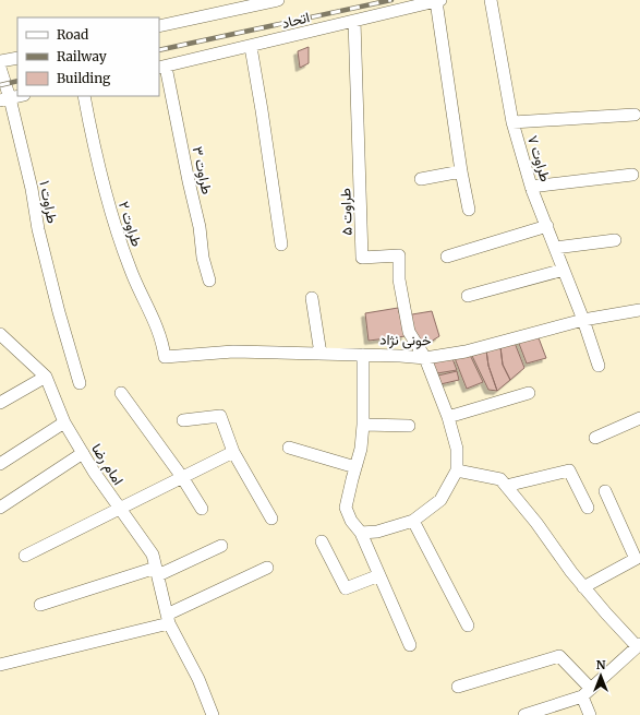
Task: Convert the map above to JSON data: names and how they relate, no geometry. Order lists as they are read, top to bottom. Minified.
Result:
{"streets":{"street":["اتحاد","طراوت ۷","طراوت ۳","طراوت ۱","طراوت ۵","طراوت ۲","خونی نژاد","امام رضا"]},"crossings":[["اتحاد","طراوت ۳"],["اتحاد","طراوت ۵"],["طراوت ۷","خونی نژاد"],["طراوت ۵","خونی نژاد"],["طراوت ۲","خونی نژاد"]],"legend":["Road","Railway","Building"],"north":"top"}
